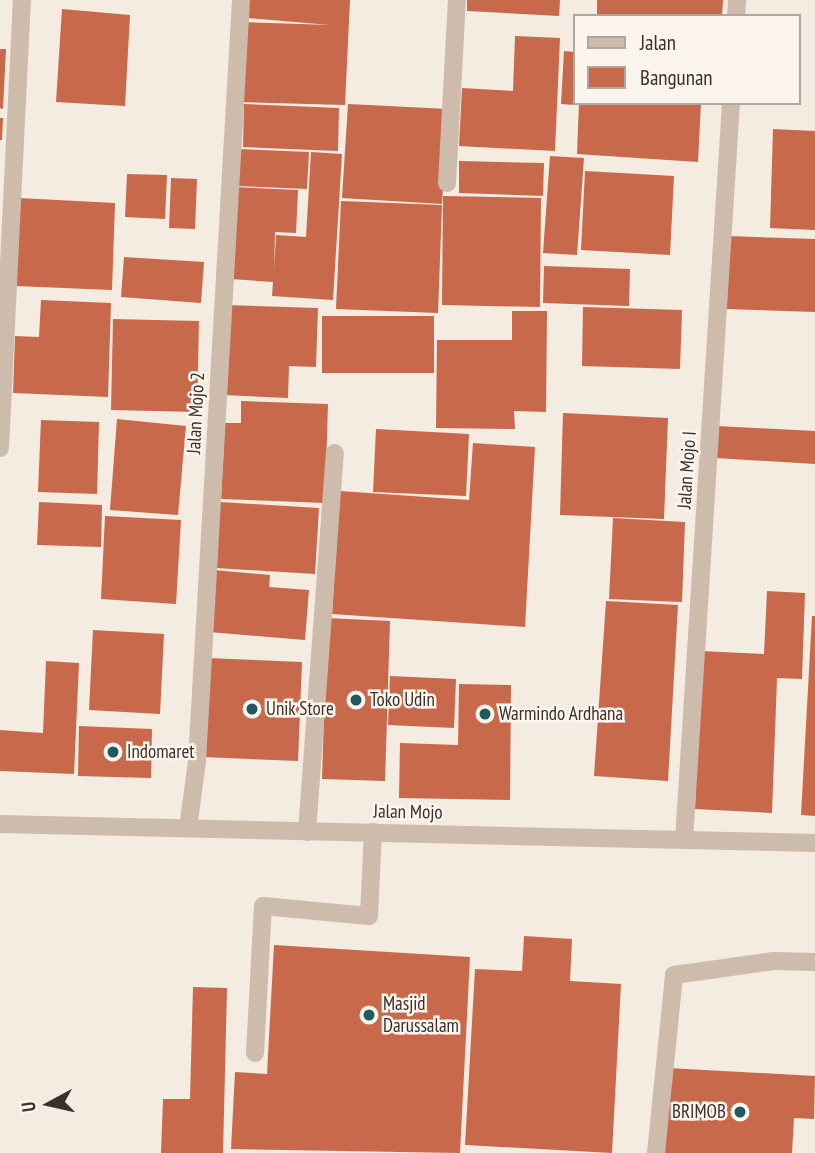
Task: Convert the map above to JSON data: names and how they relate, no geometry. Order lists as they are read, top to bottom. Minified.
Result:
{"streets":{"street":["Jalan Mojo 2","Jalan Mojo I","Jalan Mojo"]},"crossings":[["Jalan Mojo 2","Jalan Mojo"],["Jalan Mojo I","Jalan Mojo"]],"places":["Toko Udin","Unik Store","Warmindo Ardhana","Indomaret","Masjid Darussalam","BRIMOB"],"legend":["Jalan","Bangunan"],"north":"left"}
